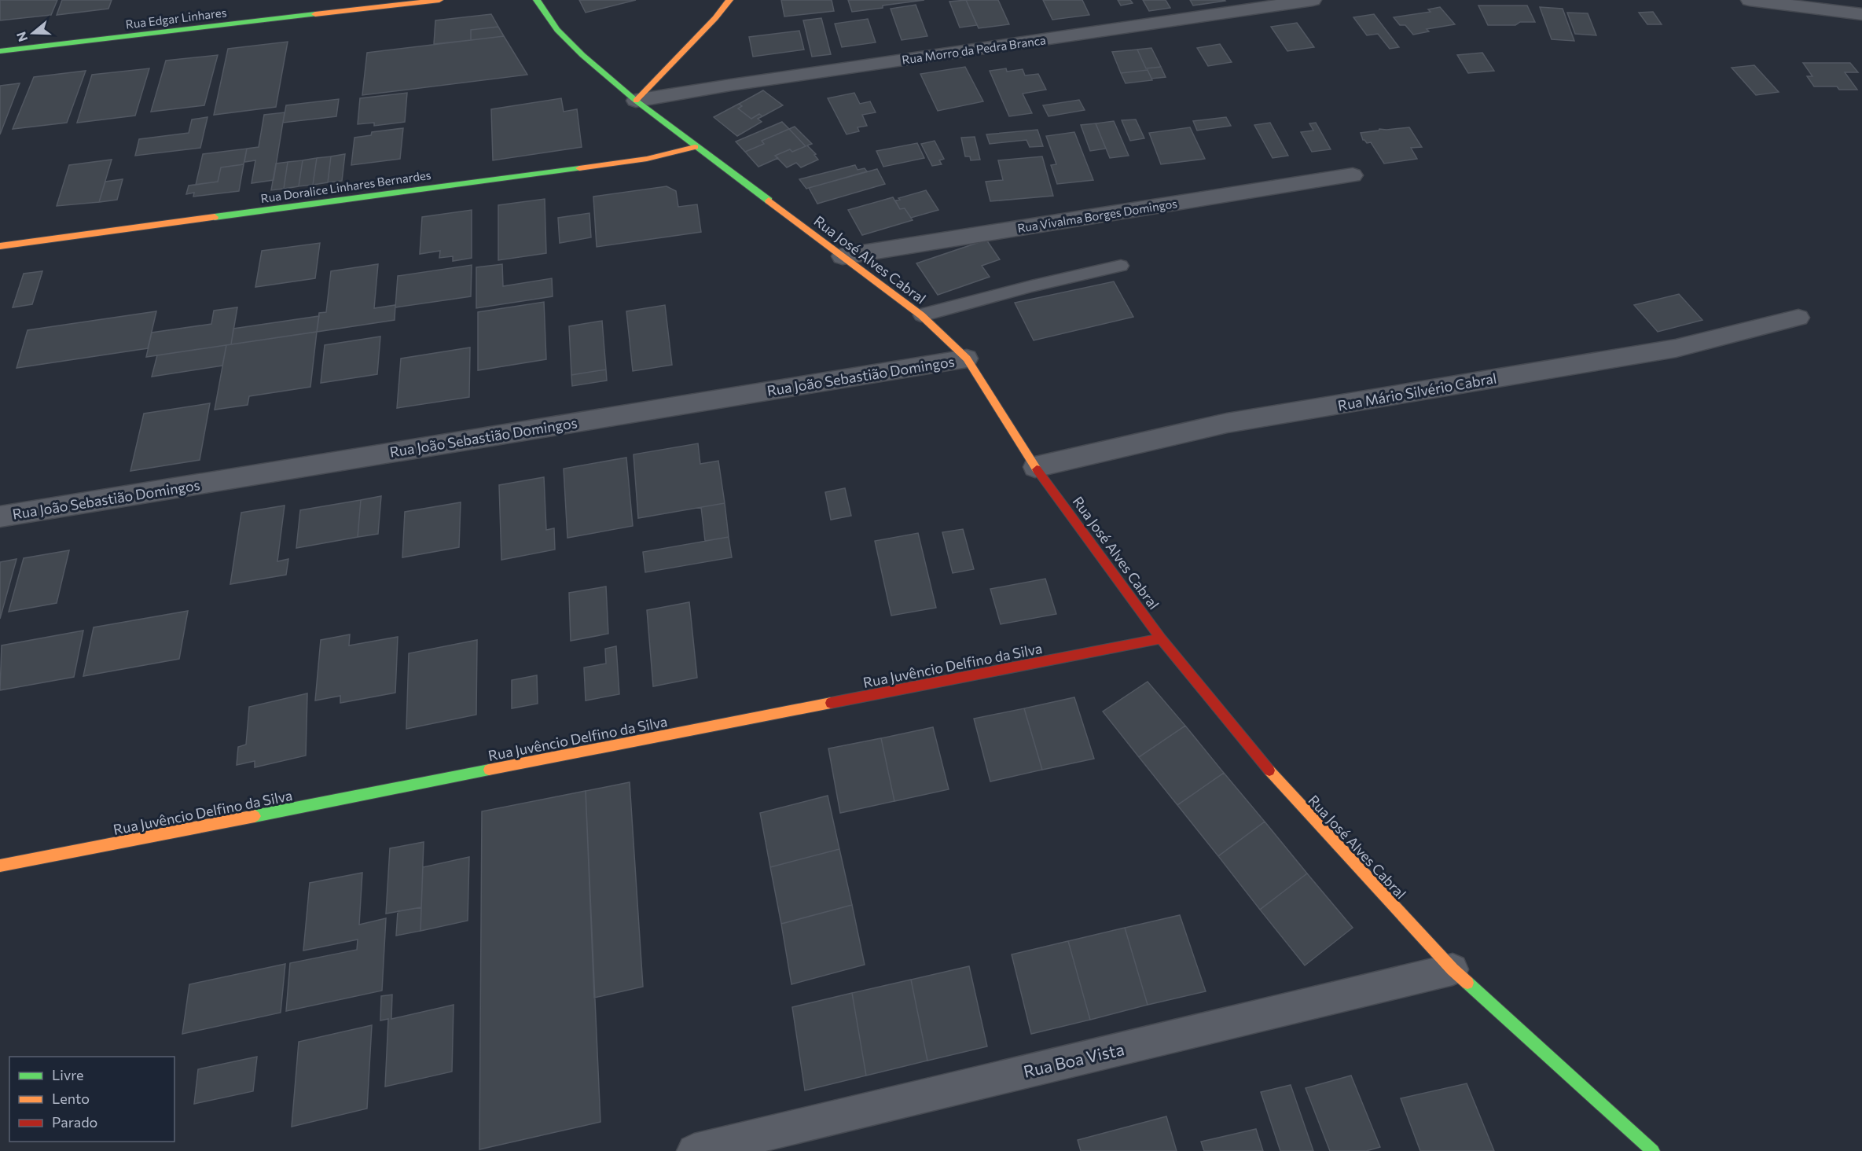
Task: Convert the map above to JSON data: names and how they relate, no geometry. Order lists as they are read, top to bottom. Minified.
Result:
{"streets":{"street":["Rua Edgar Linhares","Rua Morro da Pedra Branca","Rua Doralice Linhares Bernardes","Rua Vivalma Borges Domingos","Rua José Alves Cabral","Rua João Sebastião Domingos","Rua Mário Silvério Cabral","Rua Juvêncio Delfino da Silva","Rua Boa Vista"]},"crossings":[["Rua Morro da Pedra Branca","Rua José Alves Cabral"],["Rua Doralice Linhares Bernardes","Rua José Alves Cabral"],["Rua Vivalma Borges Domingos","Rua José Alves Cabral"],["Rua José Alves Cabral","Rua João Sebastião Domingos"],["Rua José Alves Cabral","Rua Mário Silvério Cabral"],["Rua José Alves Cabral","Rua Juvêncio Delfino da Silva"],["Rua José Alves Cabral","Rua Boa Vista"]],"legend":["Livre","Lento","Parado"],"north":"left"}
